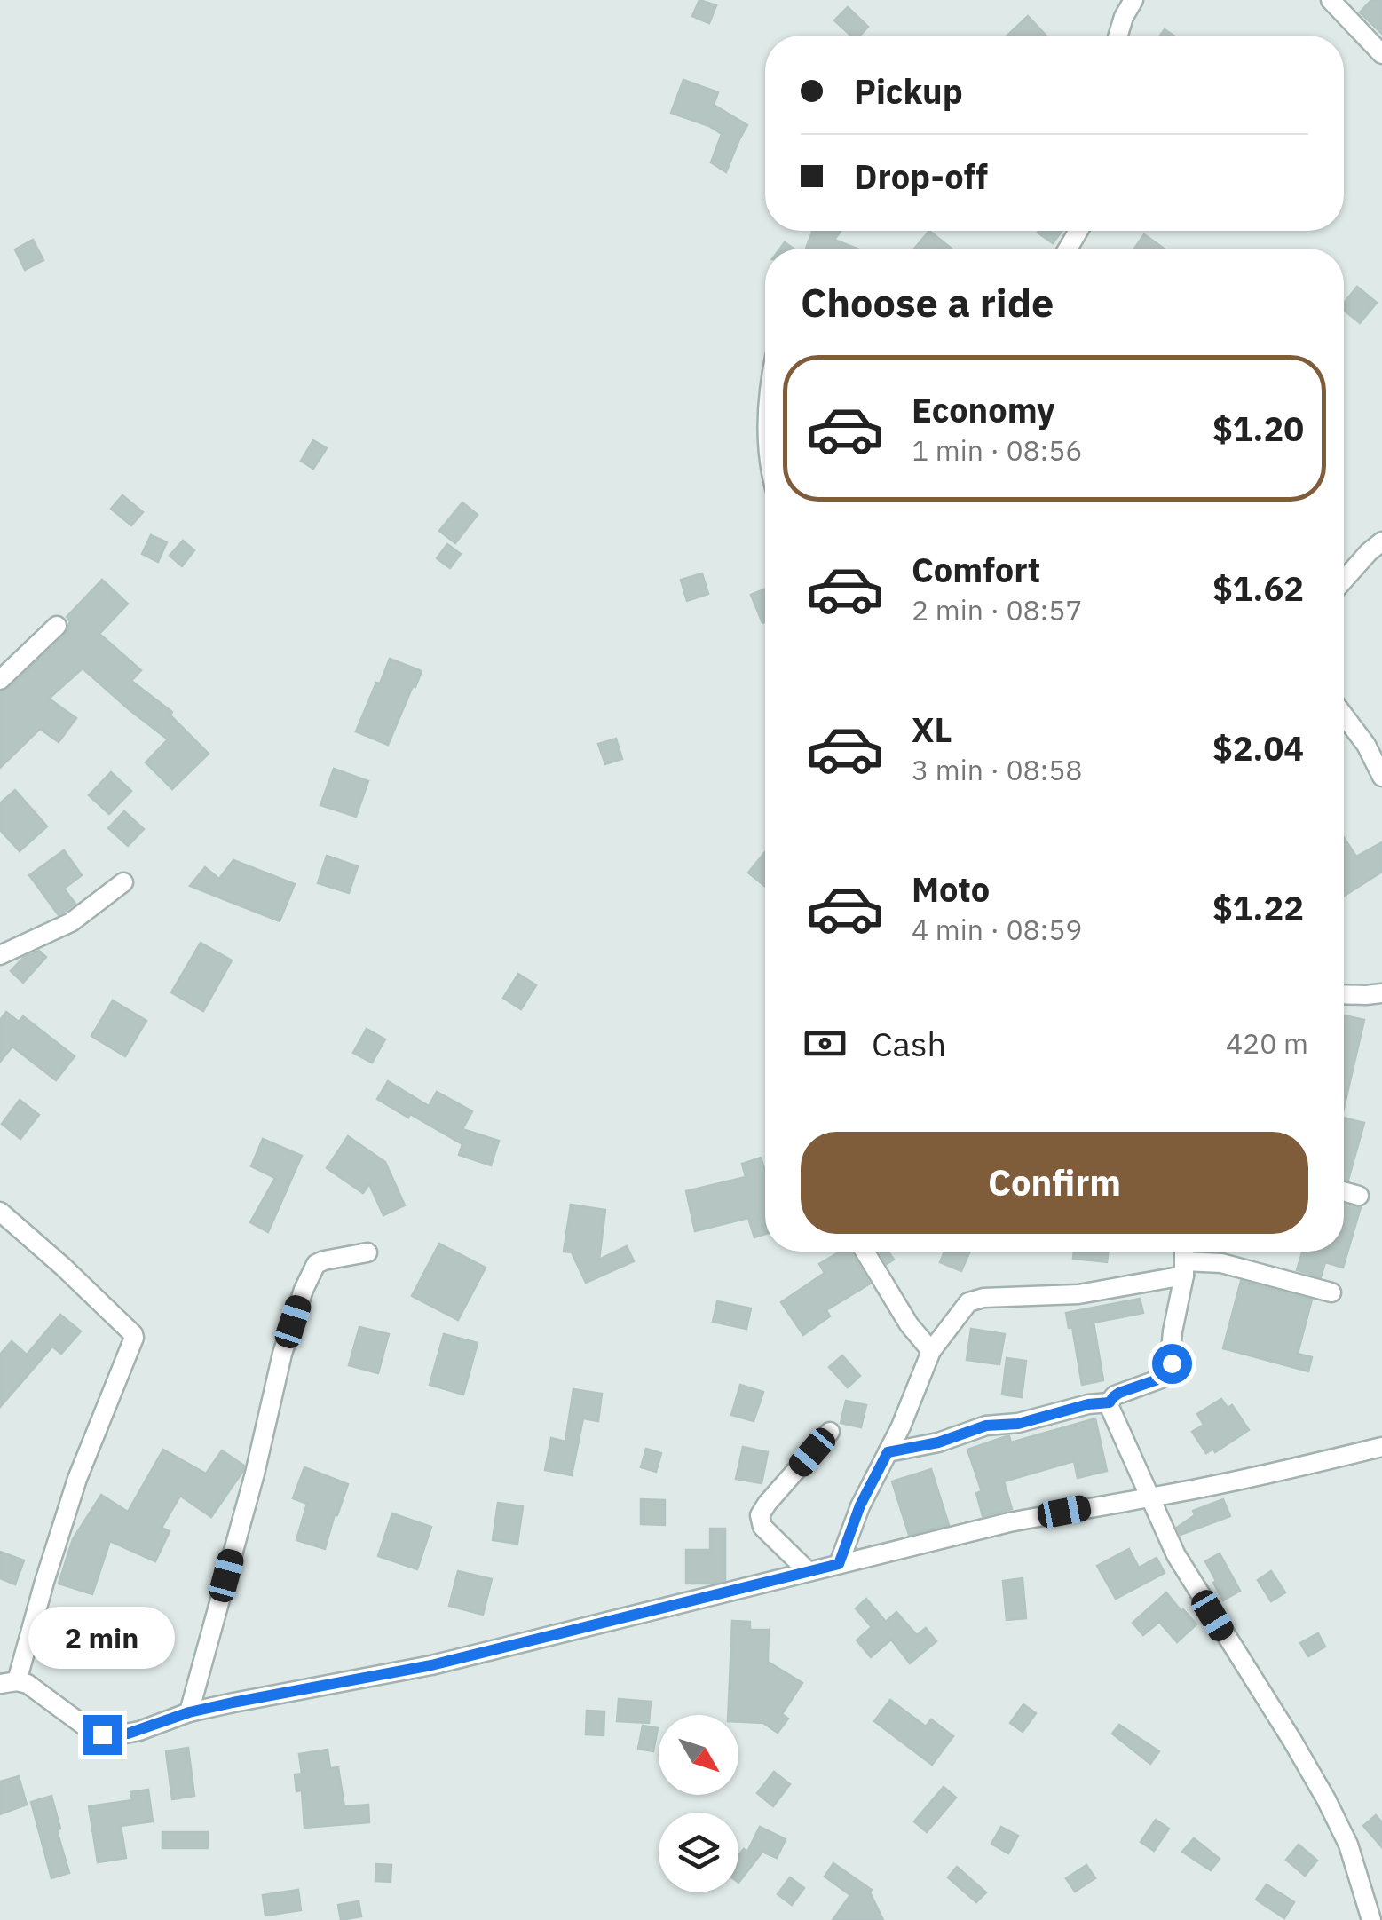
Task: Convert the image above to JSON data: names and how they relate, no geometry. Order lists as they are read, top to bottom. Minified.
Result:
{"north":"bottom right","page":{"banner":["Pickup","Drop-off"],"heading":"Choose a ride","list":[{"name":"Economy","note":"1 min · 08:56","value":"$1.20"},{"name":"Comfort","note":"2 min · 08:57","value":"$1.62"},{"name":"XL","note":"3 min · 08:58","value":"$2.04"},{"name":"Moto","note":"4 min · 08:59","value":"$1.22"}],"pay":["Cash","420 m"],"buttons":"Confirm","bubble":"2 min"}}
